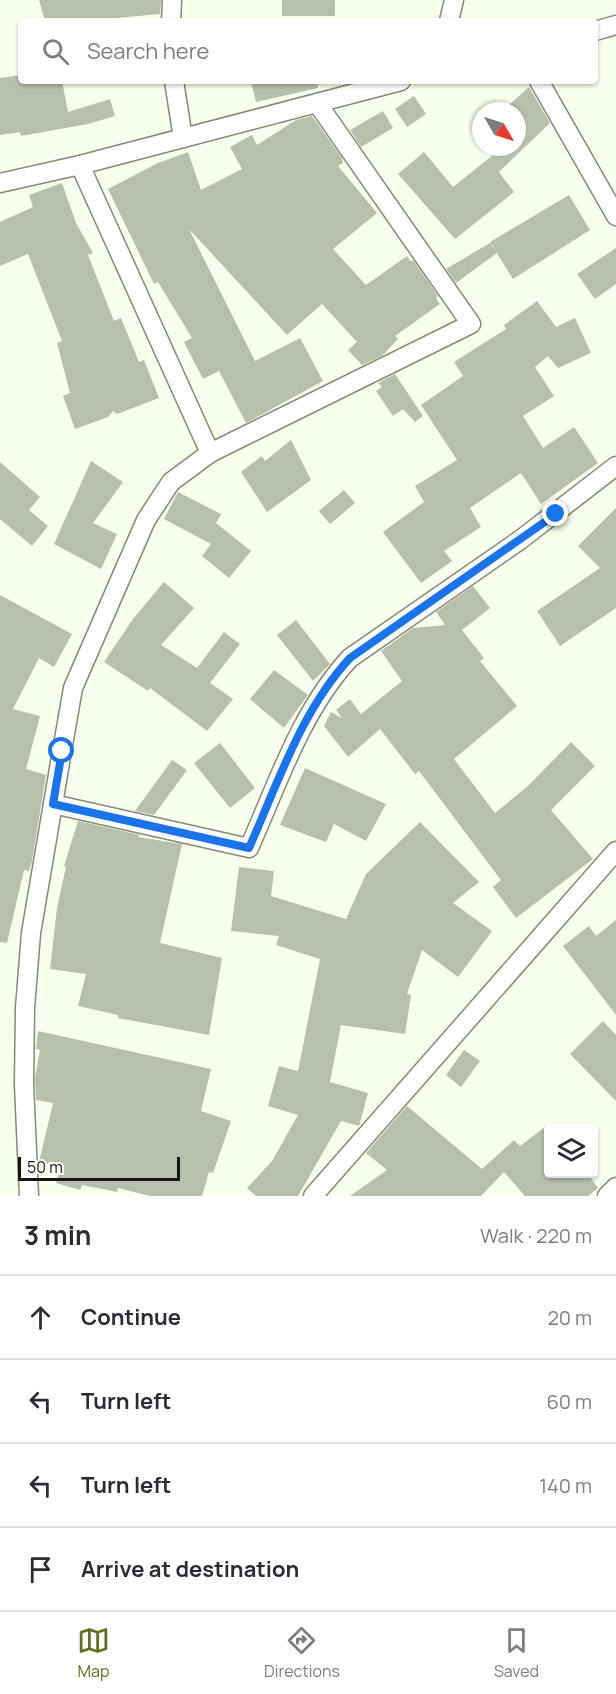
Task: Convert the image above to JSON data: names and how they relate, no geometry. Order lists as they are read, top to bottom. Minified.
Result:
{"scale_bar":"50 m","north":"bottom right","page":{"search":"Search here","scale":"50 m","heading":["3 min","Walk · 220 m"],"list":[["Continue","20 m"],["Turn left","60 m"],["Turn left","140 m"],"Arrive at destination"],"nav":["Map","Directions","Saved"]}}
